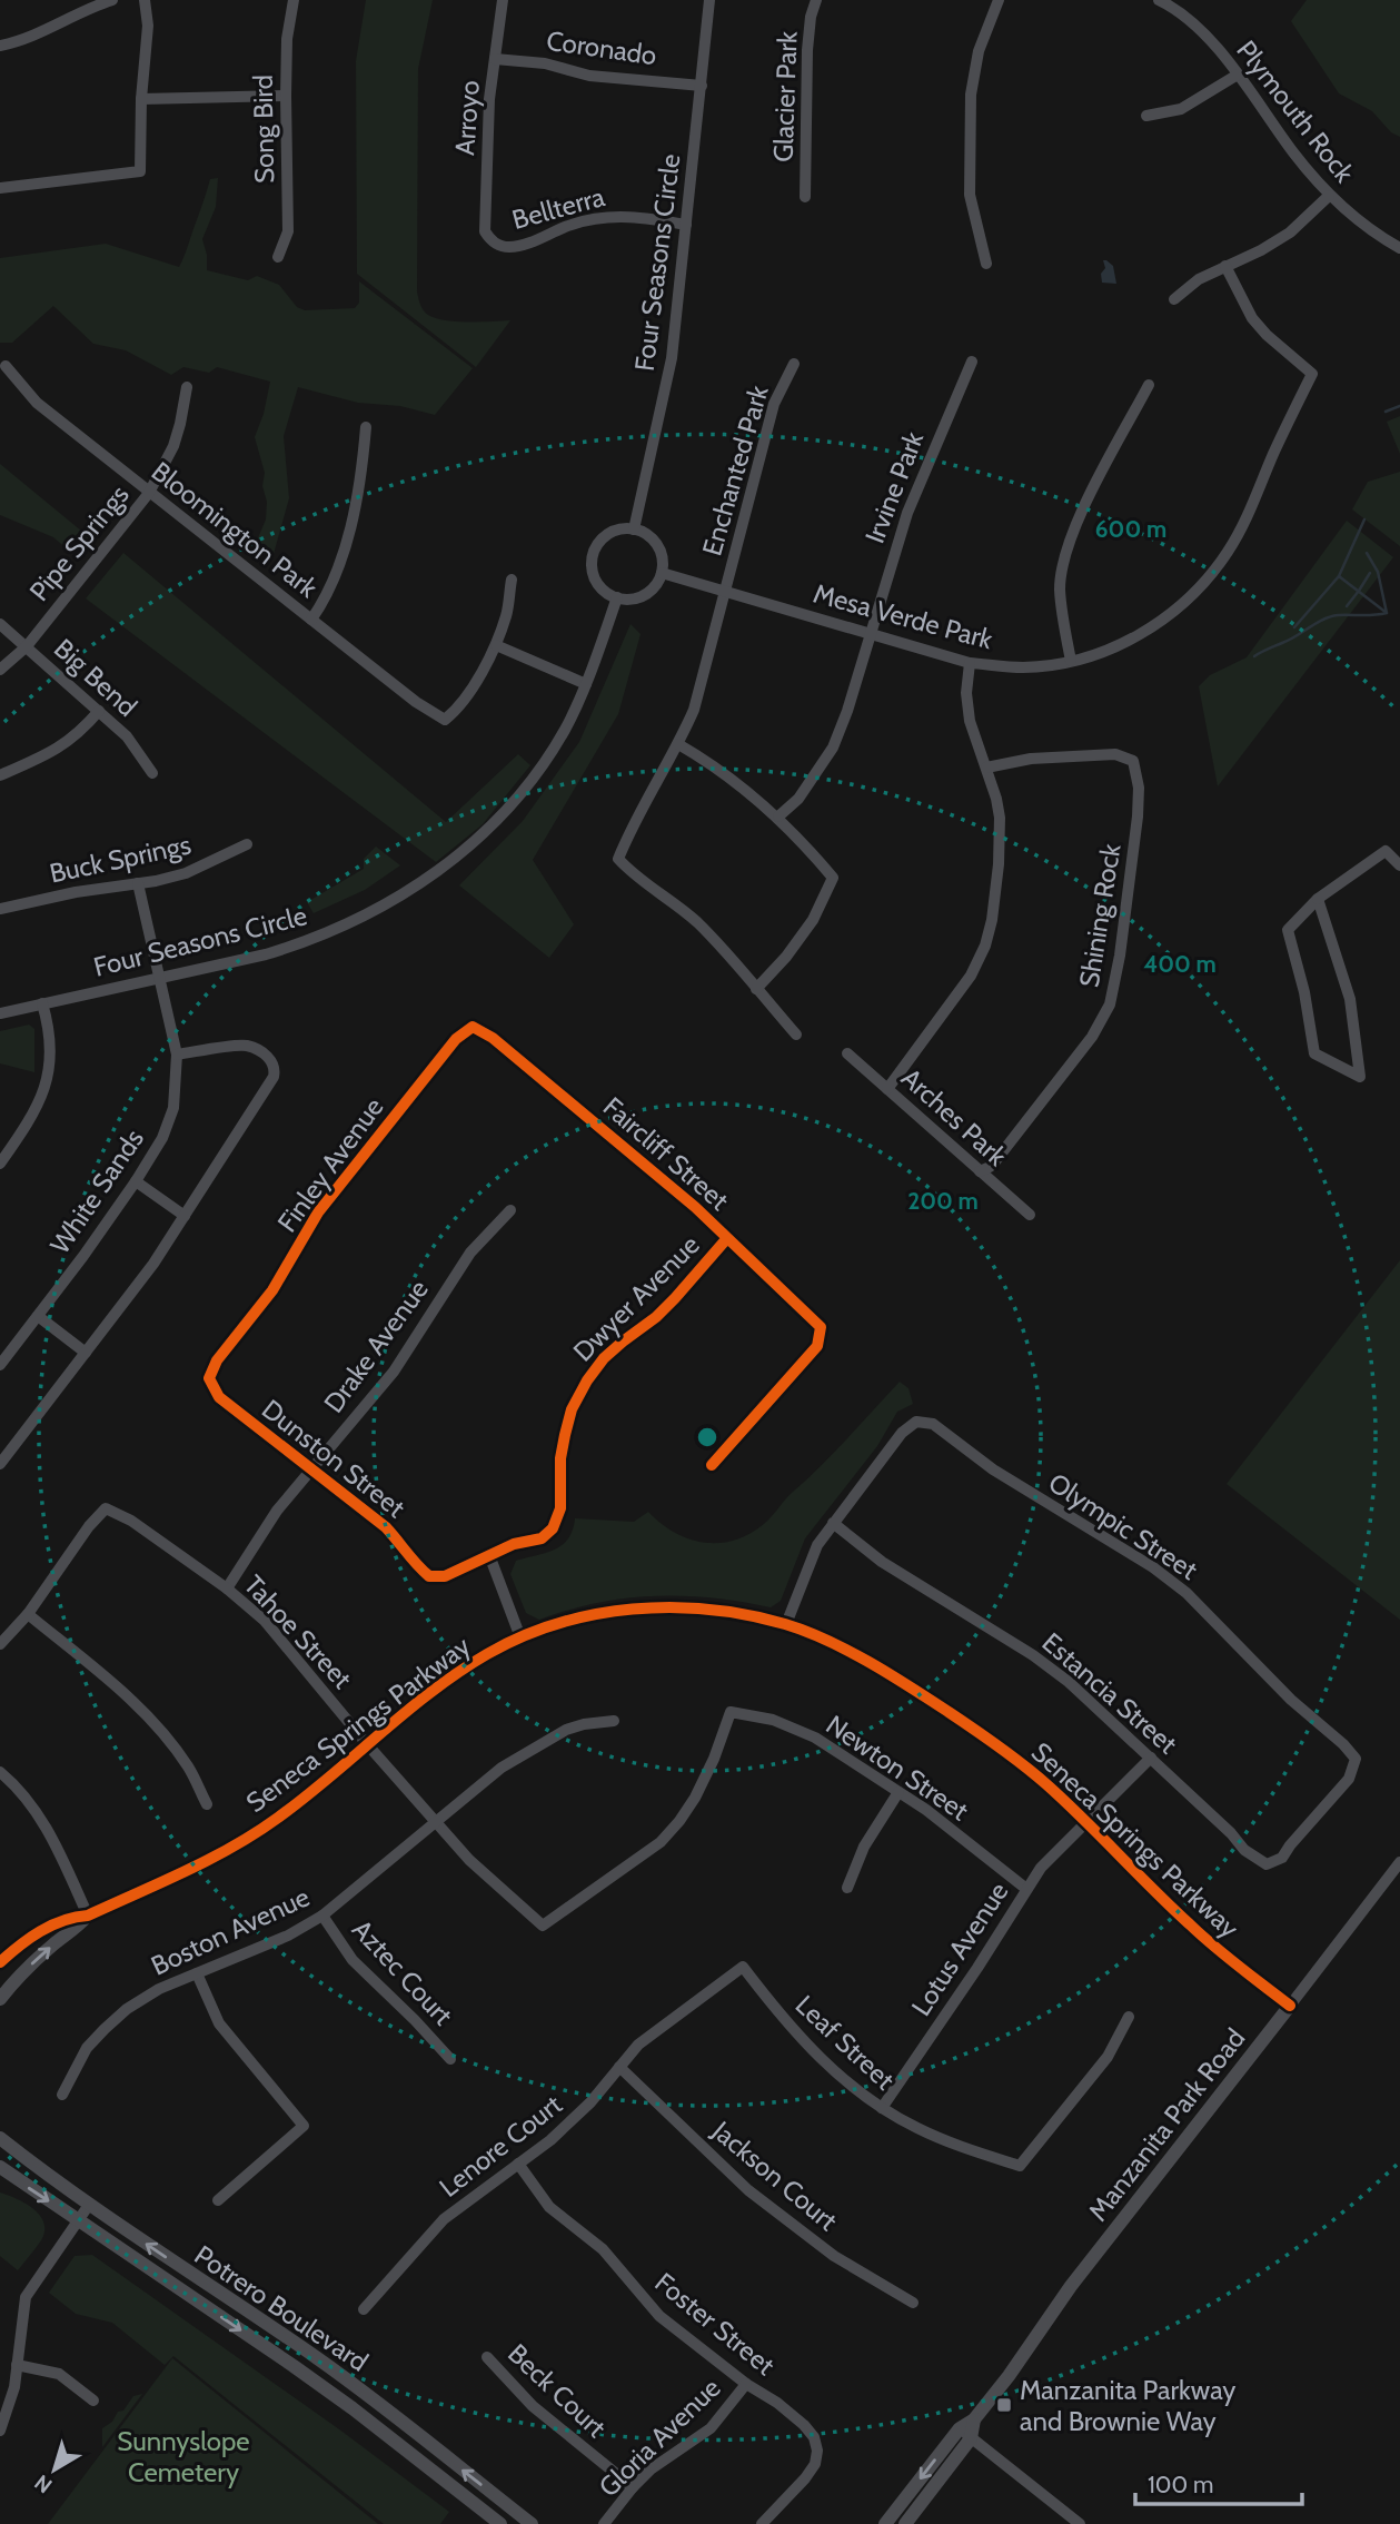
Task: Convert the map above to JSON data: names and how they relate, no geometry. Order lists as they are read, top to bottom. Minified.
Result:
{"streets":{"street":["Coronado","Glacier Park","Plymouth Rock","Arroyo","Song Bird","Bellterra","Four Seasons Circle","Enchanted Park","Irvine Park","Bloomington Park","Pipe Springs","Mesa Verde Park","Big Bend","Buck Springs","Shining Rock","Arches Park","Faircliff Street","Finley Avenue","White Sands","Dwyer Avenue","Drake Avenue","Dunston Street","Olympic Street","Tahoe Street","Estancia Street","Seneca Springs Parkway","Newton Street","Boston Avenue","Lotus Avenue","Aztec Court","Leaf Street","Manzanita Park Road","Lenore Court","Jackson Court","Potrero Boulevard","Foster Street","Beck Court","Gloria Avenue"]},"crossings":[["Coronado","Arroyo"],["Coronado","Four Seasons Circle"],["Arroyo","Bellterra"],["Bellterra","Four Seasons Circle"],["Four Seasons Circle","Mesa Verde Park"],["Four Seasons Circle","White Sands"],["Enchanted Park","Mesa Verde Park"],["Irvine Park","Mesa Verde Park"],["Bloomington Park","Pipe Springs"],["Pipe Springs","Big Bend"],["Buck Springs","White Sands"],["Shining Rock","Arches Park"],["Faircliff Street","Finley Avenue"],["Faircliff Street","Dwyer Avenue"],["Finley Avenue","Dunston Street"],["Dwyer Avenue","Dunston Street"],["Drake Avenue","Dunston Street"],["Drake Avenue","Tahoe Street"],["Olympic Street","Estancia Street"],["Tahoe Street","Seneca Springs Parkway"],["Tahoe Street","Newton Street"],["Tahoe Street","Boston Avenue"],["Estancia Street","Lotus Avenue"],["Seneca Springs Parkway","Lotus Avenue"],["Seneca Springs Parkway","Manzanita Park Road"],["Newton Street","Lotus Avenue"],["Boston Avenue","Aztec Court"],["Lotus Avenue","Leaf Street"],["Leaf Street","Lenore Court"],["Lenore Court","Jackson Court"],["Lenore Court","Foster Street"],["Foster Street","Gloria Avenue"],["Beck Court","Gloria Avenue"]],"parks":["Sunnyslope Cemetery"],"places":{"transit":["Manzanita Parkway and Brownie Way"]},"scale_bar":"100 m","north":"bottom left","rings":["600 m","400 m","200 m"]}
